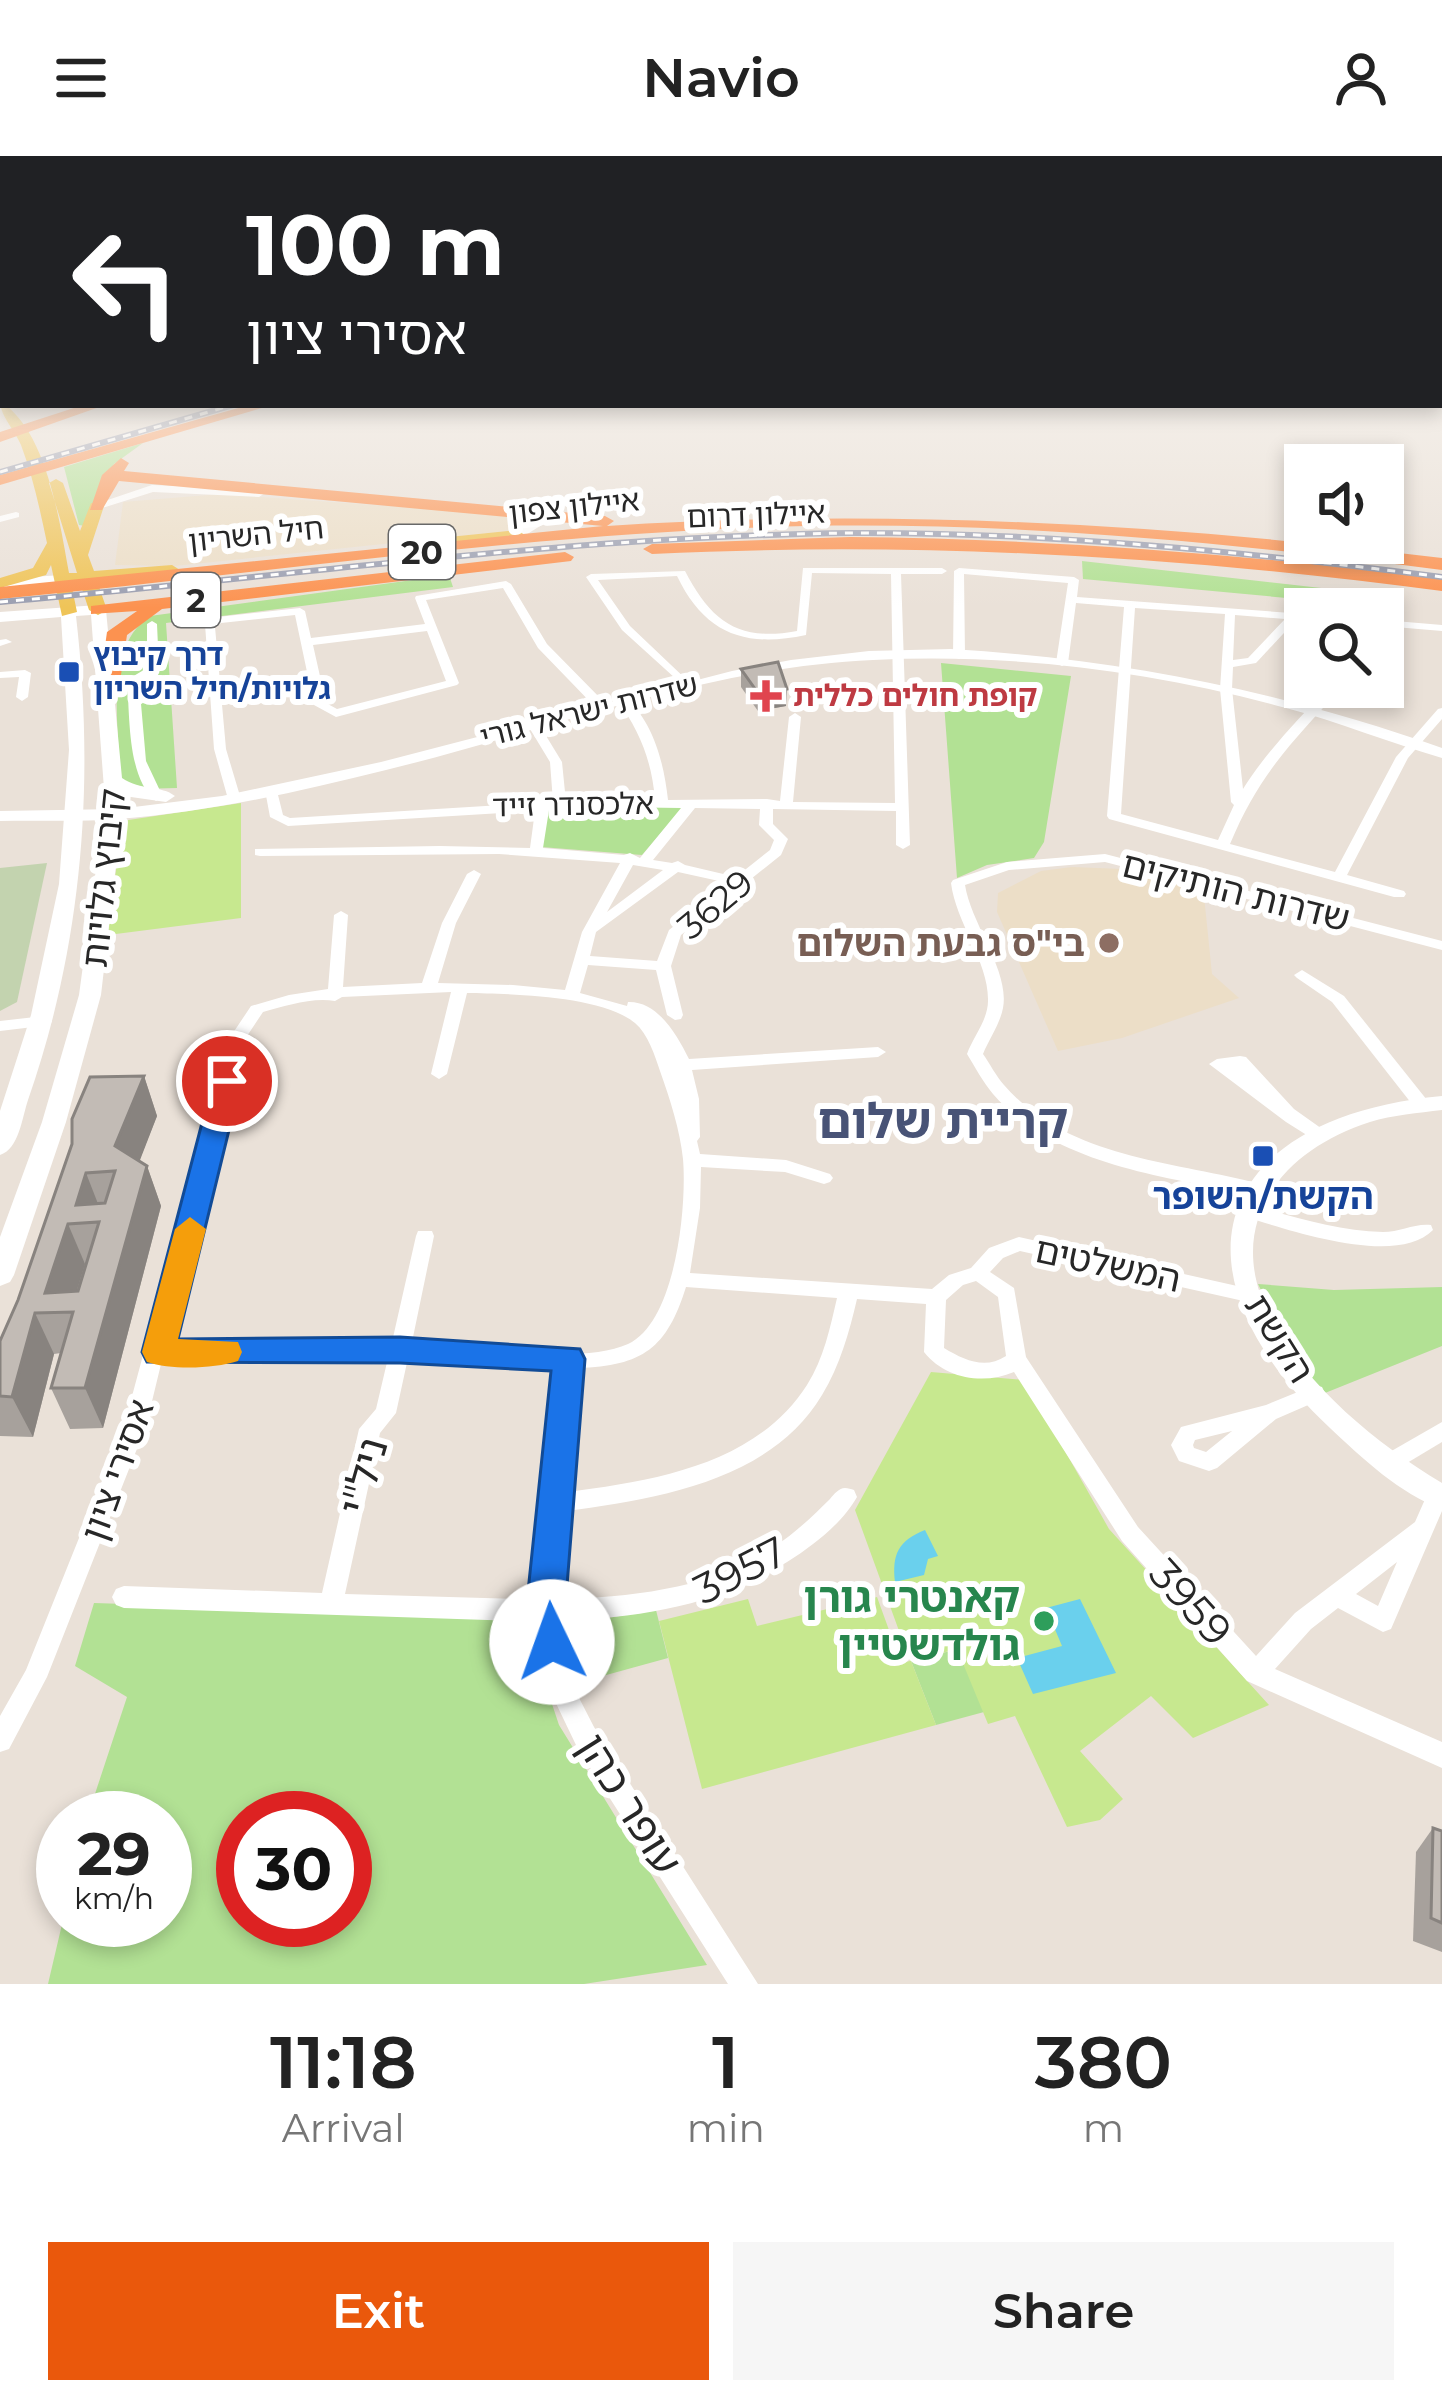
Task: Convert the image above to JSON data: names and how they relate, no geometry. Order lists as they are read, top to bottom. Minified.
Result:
{"streets":{"highway":["איילון צפון","איילון דרום","20","2"],"main road":["חיל השריון","קיבוץ גלויות"],"street":["שדרות ישראל גורי","אלכסנדר זייד","שדרות הותיקים","3629","המשלטים","הקשת","אסירי ציון","ניל\"י","3957","3959","עופר כהן"]},"crossings":[["איילון צפון","איילון דרום"],["איילון צפון","חיל השריון"],["איילון דרום","חיל השריון"],["איילון דרום","2"],["חיל השריון","קיבוץ גלויות"],["2","קיבוץ גלויות"],["שדרות ישראל גורי","קיבוץ גלויות"],["אלכסנדר זייד","3629"],["שדרות הותיקים","הקשת"],["המשלטים","הקשת"],["המשלטים","3959"],["אסירי ציון","ניל\"י"],["אסירי ציון","עופר כהן"],["ניל\"י","3957"],["3957","עופר כהן"]],"districts":["קריית שלום"],"places":{"transit":["דרך קיבוץ גלויות/חיל השריון","הקשת/השופר"],"health":["קופת חולים כללית"],"other":["בי\"ס גבעת השלום","קאנטרי גורן גולדשטיין"]},"page":{"header":"Navio","turn":["100 m","אסירי ציון"],"speed":"29 km/h","limit":"30","eta":["11:18","Arrival","1","min","380","m"],"buttons":["Exit","Share"]}}
